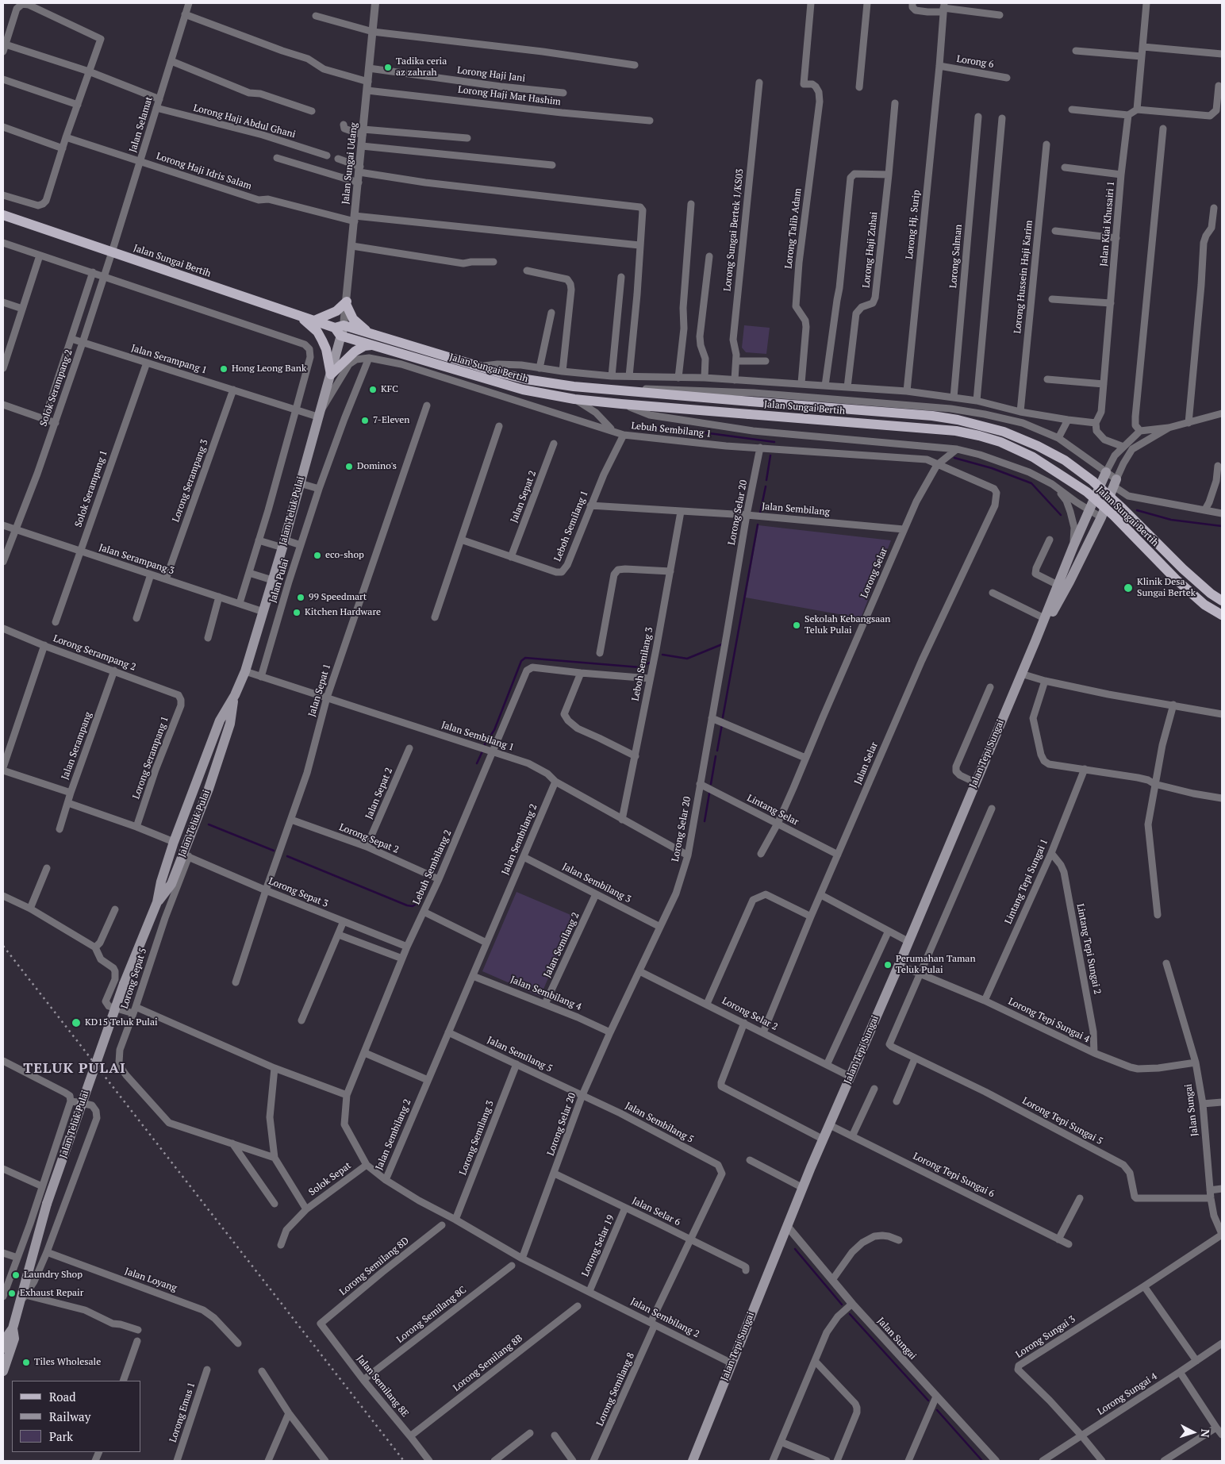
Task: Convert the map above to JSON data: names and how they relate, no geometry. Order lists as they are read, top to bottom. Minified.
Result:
{"streets":{"main road":["Jalan Sungai Bertih","Jalan Teluk Pulai","Jalan Tepi Sungai"],"street":["Lorong 6","Lorong Haji Jani","Lorong Haji Mat Hashim","Lorong Haji Abdul Ghani","Jalan Selamat","Jalan Sungai Udang","Lorong Haji Idris Salam","Jalan Kiai Khusairi 1","Lorong Hj. Surip","Lorong Talib Adam","Lorong Sungai Bertek 1/KS03","Lorong Haji Zuhai","Lorong Salman","Lorong Hussein Haji Karim","Jalan Serampang 1","Solok Serampang 2","Lebuh Sembilang 1","Lorong Serampang 3","Solok Serampang 1","Jalan Sepat 2","Jalan Sembilang","Lorong Selar 20","Leboh Semilang 1","Jalan Serampang 3","Lorong Selar","Jalan Pulai","Lorong Serampang 2","Leboh Semilang 3","Jalan Sepat 1","Jalan Sembilang 1","Jalan Serampang","Lorong Serampang 1","Jalan Selar","Lintang Selar","Lorong Sepat 2","Jalan Sembilang 2","Lebuh Sembilang 2","Lintang Tepi Sungai 1","Jalan Sembilang 3","Lorong Sepat 3","Jalan Semilang 2","Lintang Tepi Sungai 2","Lorong Sepat 5","Jalan Sembilang 4","Lorong Selar 2","Lorong Tepi Sungai 4","Jalan Semilang 5","Jalan Sungai","Lorong Tepi Sungai 5","Jalan Sembilang 5","Lorong Semilang 3","Lorong Tepi Sungai 6","Solok Sepat","Jalan Selar 6","Lorong Selar 19","Lorong Semilang 8D","Jalan Loyang","Lorong Semilang 8C","Lorong Sungai 3","Lorong Semilang 8B","Jalan Semilang 8E","Lorong Semilang 8","Lorong Sungai 4","Lorong Emas 1"]},"crossings":[["Lorong 6","Lorong Hj. Surip"],["Lorong Haji Jani","Jalan Sungai Udang"],["Lorong Haji Mat Hashim","Jalan Selamat"],["Lorong Haji Mat Hashim","Jalan Sungai Udang"],["Lorong Haji Abdul Ghani","Jalan Selamat"],["Jalan Selamat","Lorong Haji Idris Salam"],["Jalan Selamat","Jalan Sungai Bertih"],["Jalan Selamat","Solok Serampang 2"],["Jalan Sungai Udang","Lorong Haji Idris Salam"],["Jalan Sungai Udang","Jalan Sungai Bertih"],["Jalan Sungai Udang","Jalan Teluk Pulai"],["Jalan Sungai Bertih","Solok Serampang 2"],["Jalan Sungai Bertih","Jalan Teluk Pulai"],["Jalan Serampang 1","Solok Serampang 2"],["Jalan Serampang 1","Lebuh Sembilang 1"],["Jalan Serampang 1","Lorong Serampang 3"],["Jalan Serampang 1","Solok Serampang 1"],["Jalan Serampang 1","Jalan Teluk Pulai"],["Solok Serampang 2","Jalan Serampang 3"],["Lebuh Sembilang 1","Jalan Teluk Pulai"],["Lebuh Sembilang 1","Lorong Selar 20"],["Lebuh Sembilang 1","Leboh Semilang 1"],["Lebuh Sembilang 1","Lorong Selar"],["Lebuh Sembilang 1","Jalan Pulai"],["Lebuh Sembilang 1","Jalan Selar"],["Lorong Serampang 3","Jalan Serampang 3"],["Solok Serampang 1","Jalan Serampang 3"],["Jalan Sepat 2","Leboh Semilang 1"],["Jalan Sepat 2","Lorong Sepat 2"],["Jalan Sembilang","Lorong Selar 20"],["Jalan Sembilang","Leboh Semilang 1"],["Jalan Sembilang","Lorong Selar"],["Jalan Sembilang","Leboh Semilang 3"],["Jalan Teluk Pulai","Jalan Serampang 3"],["Jalan Teluk Pulai","Jalan Sembilang 1"],["Jalan Teluk Pulai","Lorong Sepat 3"],["Jalan Teluk Pulai","Lorong Sepat 5"],["Lorong Selar 20","Jalan Sembilang 1"],["Lorong Selar 20","Lintang Selar"],["Lorong Selar 20","Jalan Sembilang 2"],["Lorong Selar 20","Jalan Sembilang 3"],["Lorong Selar 20","Jalan Sembilang 4"],["Lorong Selar 20","Lorong Selar 2"],["Lorong Selar 20","Jalan Semilang 5"],["Lorong Selar 20","Jalan Sembilang 5"],["Lorong Selar 20","Jalan Selar 6"],["Lorong Selar","Lintang Selar"],["Jalan Pulai","Jalan Sembilang 1"],["Lorong Serampang 2","Jalan Serampang"],["Lorong Serampang 2","Lorong Serampang 1"],["Leboh Semilang 3","Jalan Sembilang 1"],["Leboh Semilang 3","Lebuh Sembilang 2"],["Jalan Sepat 1","Jalan Sembilang 1"],["Jalan Sepat 1","Lorong Sepat 2"],["Jalan Sepat 1","Lorong Sepat 3"],["Jalan Sembilang 1","Jalan Sembilang 2"],["Jalan Sembilang 1","Lebuh Sembilang 2"],["Jalan Tepi Sungai","Jalan Sembilang 2"],["Jalan Tepi Sungai","Lorong Selar 2"],["Jalan Tepi Sungai","Lorong Tepi Sungai 4"],["Jalan Tepi Sungai","Jalan Sungai"],["Jalan Tepi Sungai","Lorong Tepi Sungai 6"],["Jalan Selar","Lintang Selar"],["Jalan Selar","Lorong Selar 2"],["Lorong Sepat 2","Lebuh Sembilang 2"],["Jalan Sembilang 2","Lebuh Sembilang 2"],["Jalan Sembilang 2","Jalan Sembilang 3"],["Jalan Sembilang 2","Jalan Sembilang 4"],["Jalan Sembilang 2","Jalan Semilang 5"],["Jalan Sembilang 2","Lorong Semilang 3"],["Jalan Sembilang 2","Lorong Selar 19"],["Jalan Sembilang 2","Lorong Semilang 8"],["Lebuh Sembilang 2","Lorong Sepat 3"],["Lebuh Sembilang 2","Solok Sepat"],["Lintang Tepi Sungai 1","Lintang Tepi Sungai 2"],["Lintang Tepi Sungai 1","Lorong Tepi Sungai 4"],["Jalan Sembilang 3","Jalan Semilang 2"],["Lorong Sepat 3","Lorong Sepat 5"],["Jalan Semilang 2","Jalan Sembilang 4"],["Lintang Tepi Sungai 2","Lorong Tepi Sungai 4"],["Lorong Tepi Sungai 4","Jalan Sungai"],["Lorong Tepi Sungai 4","Lorong Tepi Sungai 5"],["Jalan Semilang 5","Jalan Sembilang 5"],["Jalan Semilang 5","Lorong Semilang 3"],["Jalan Sungai","Lorong Tepi Sungai 5"],["Jalan Sungai","Lorong Sungai 3"],["Jalan Sembilang 5","Lorong Semilang 8"],["Jalan Selar 6","Lorong Selar 19"],["Jalan Selar 6","Lorong Semilang 8"],["Lorong Semilang 8D","Jalan Semilang 8E"],["Lorong Semilang 8C","Jalan Semilang 8E"],["Lorong Sungai 3","Lorong Sungai 4"],["Lorong Semilang 8B","Jalan Semilang 8E"]],"districts":["TELUK PULAI"],"places":["Tadika ceria az zahrah","Hong Leong Bank","KFC","7-Eleven","Domino's","eco-shop","Klinik Desa Sungai Bertek","99 Speedmart","Kitchen Hardware","Sekolah Kebangsaan Teluk Pulai","Perumahan Taman Teluk Pulai","KD15 Teluk Pulai","Laundry Shop","Exhaust Repair","Tiles Wholesale"],"legend":["Road","Railway","Park"],"north":"right"}
